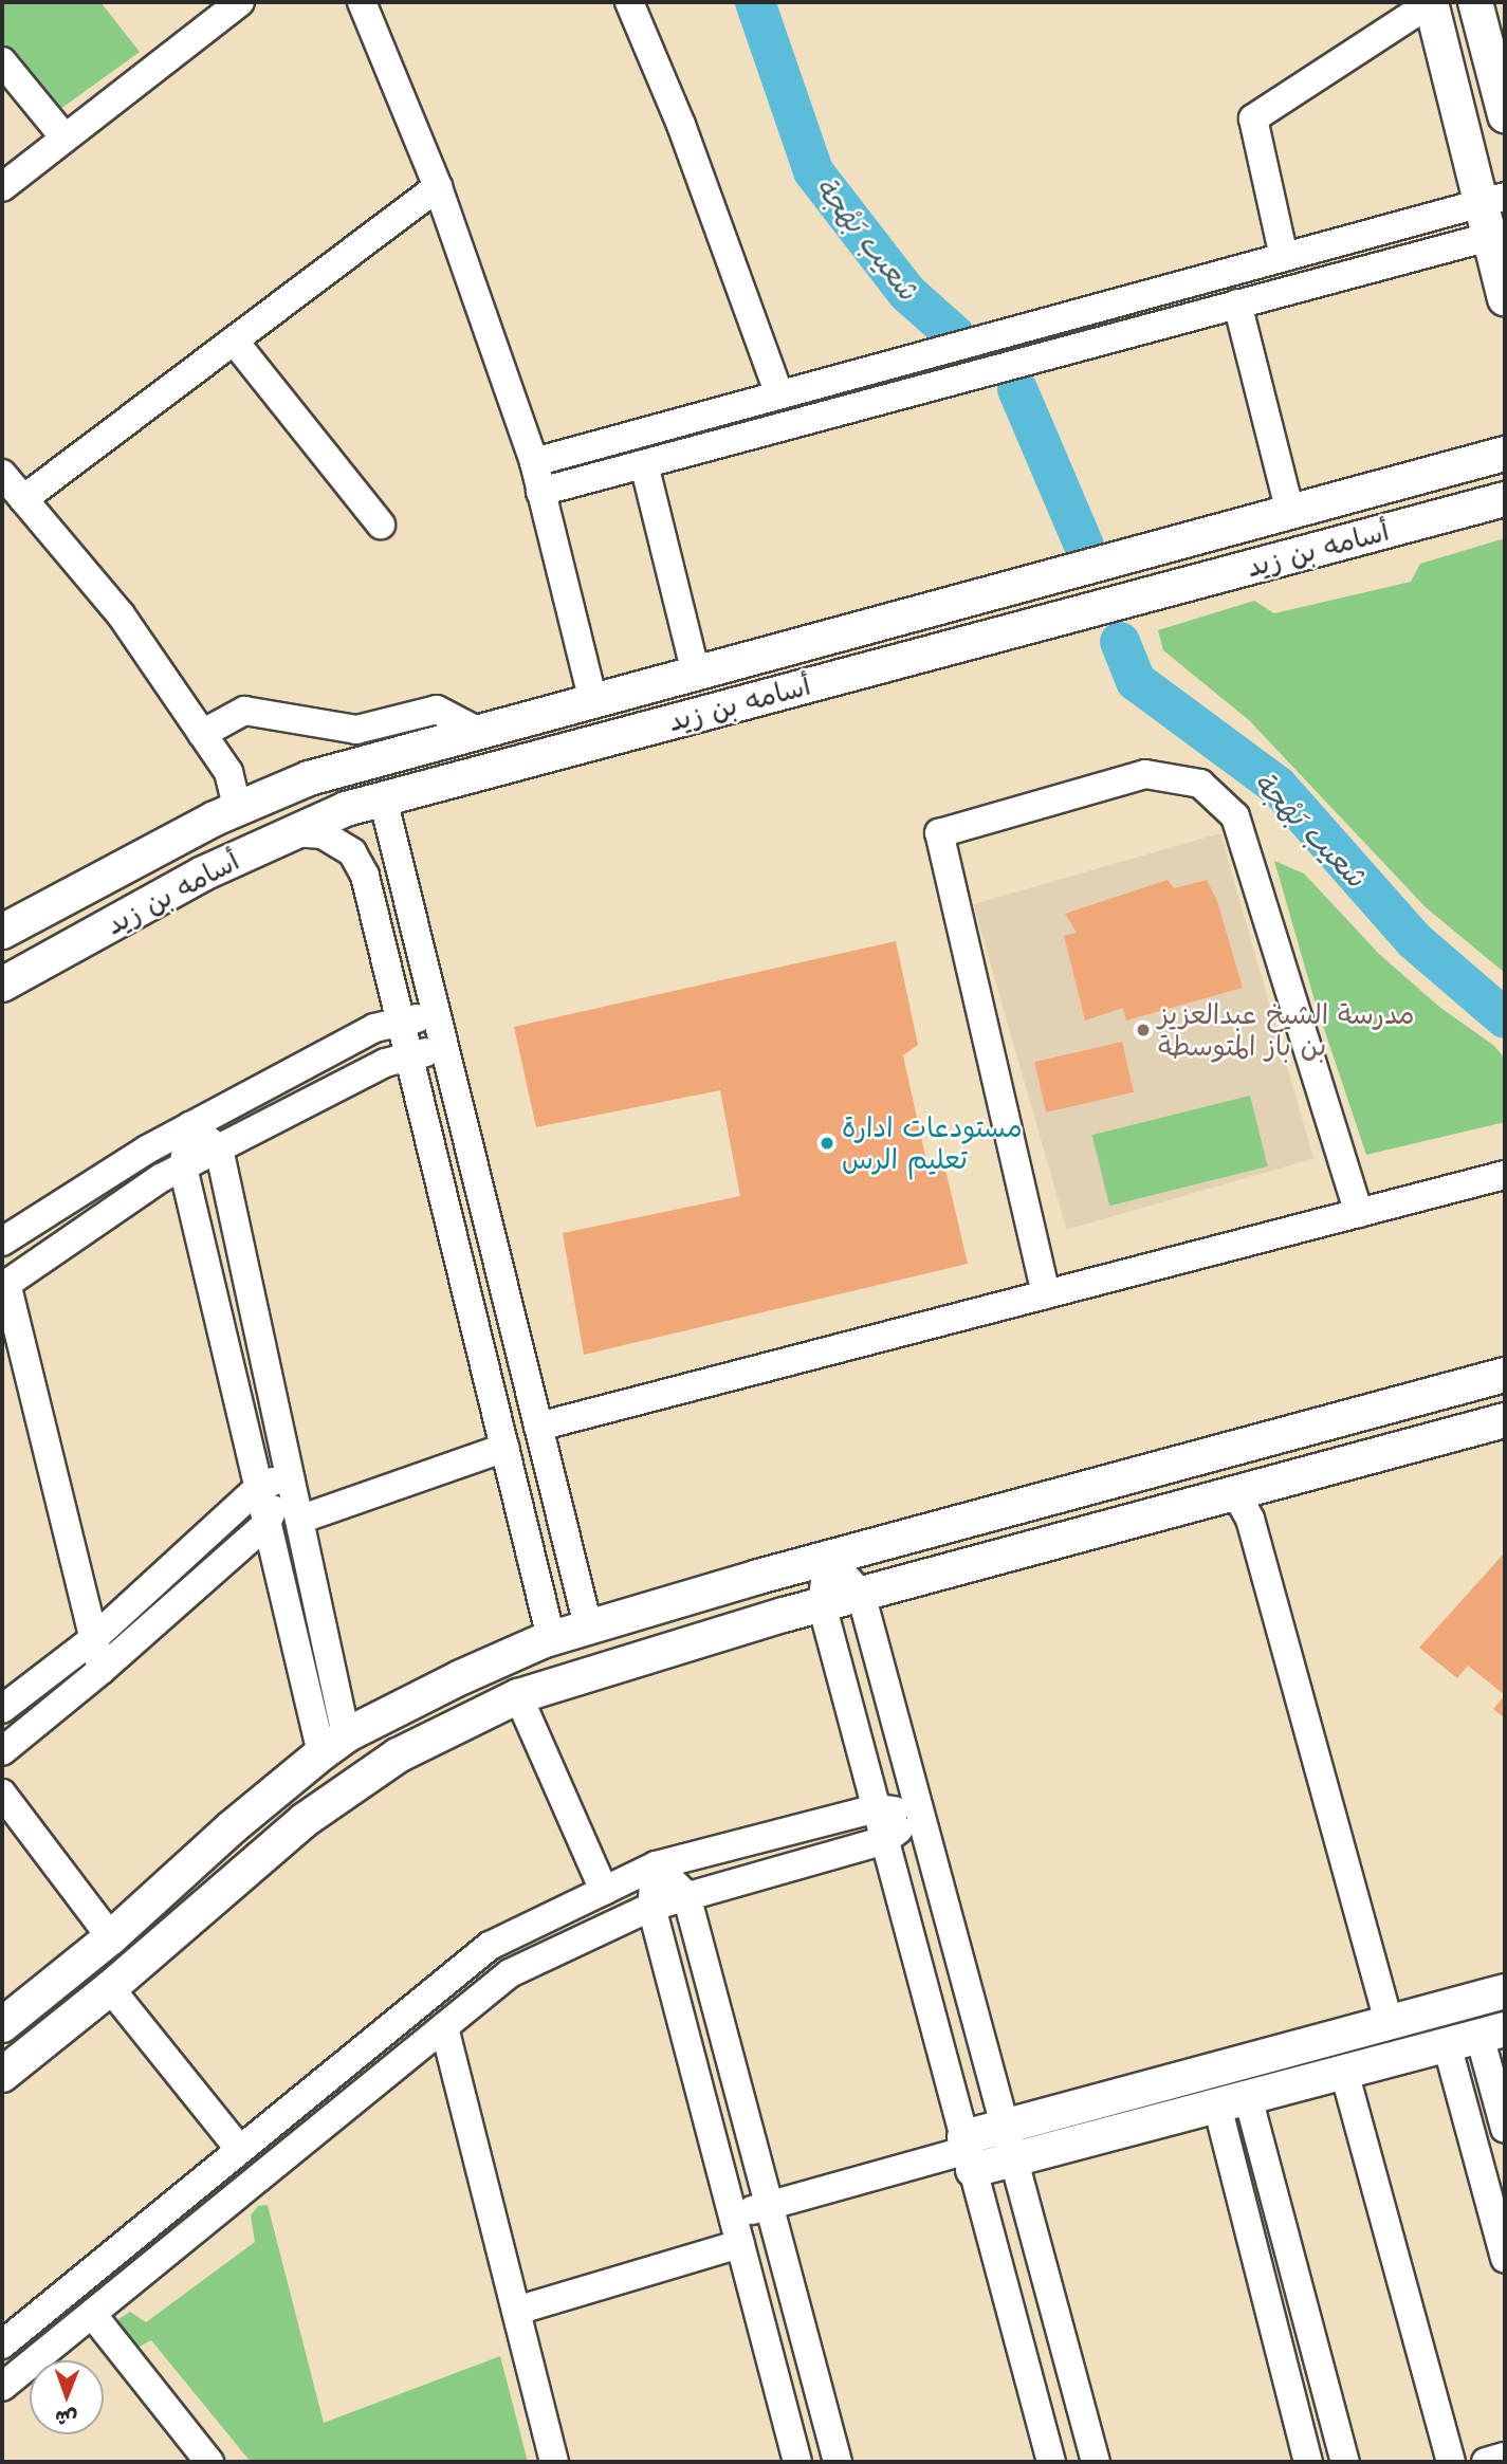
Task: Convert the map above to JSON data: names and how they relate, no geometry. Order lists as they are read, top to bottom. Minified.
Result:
{"streets":{"street":["أسامه بن زيد"]},"water":["شعيب بَهْجة"],"places":["مدرسة الشيخ عبدالعزيز بن باز المتوسطة","مستودعات ادارة تعليم الرس"],"north":"bottom"}
